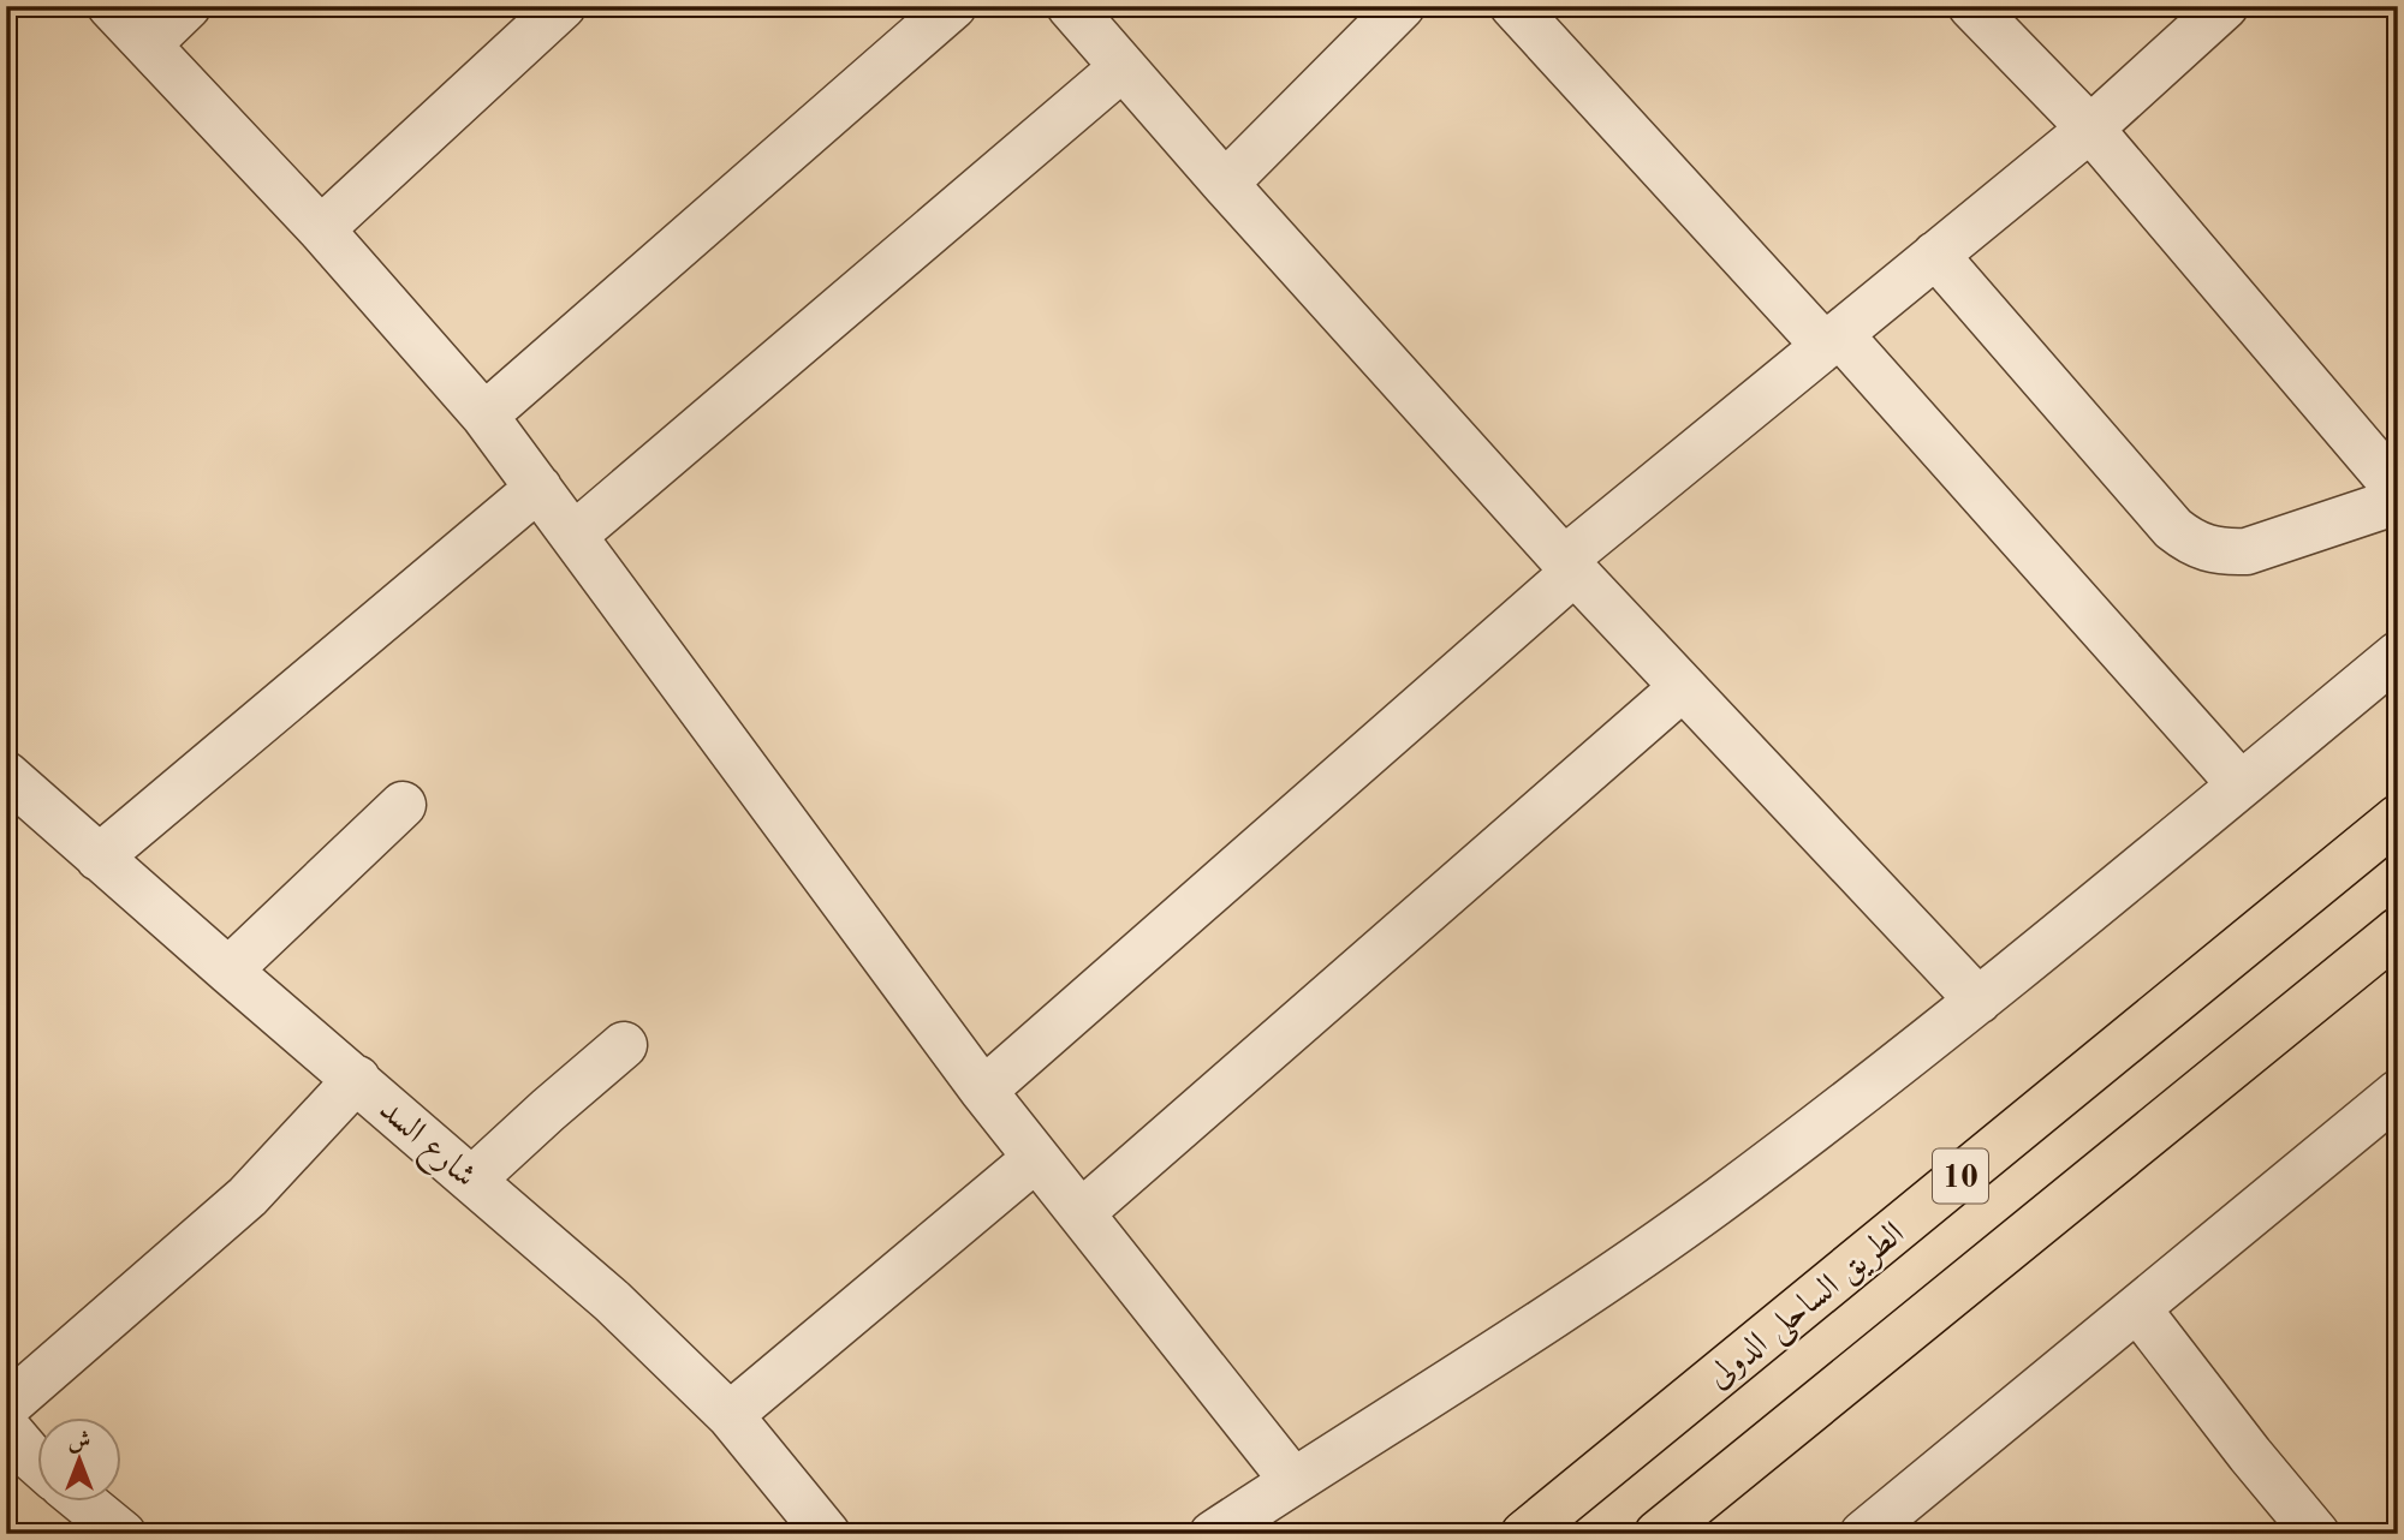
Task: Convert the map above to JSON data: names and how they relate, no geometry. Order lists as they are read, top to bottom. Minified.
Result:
{"streets":{"highway":["10","الطريق الساحلى الدولى"],"street":["شارع السد"]},"north":"top"}
